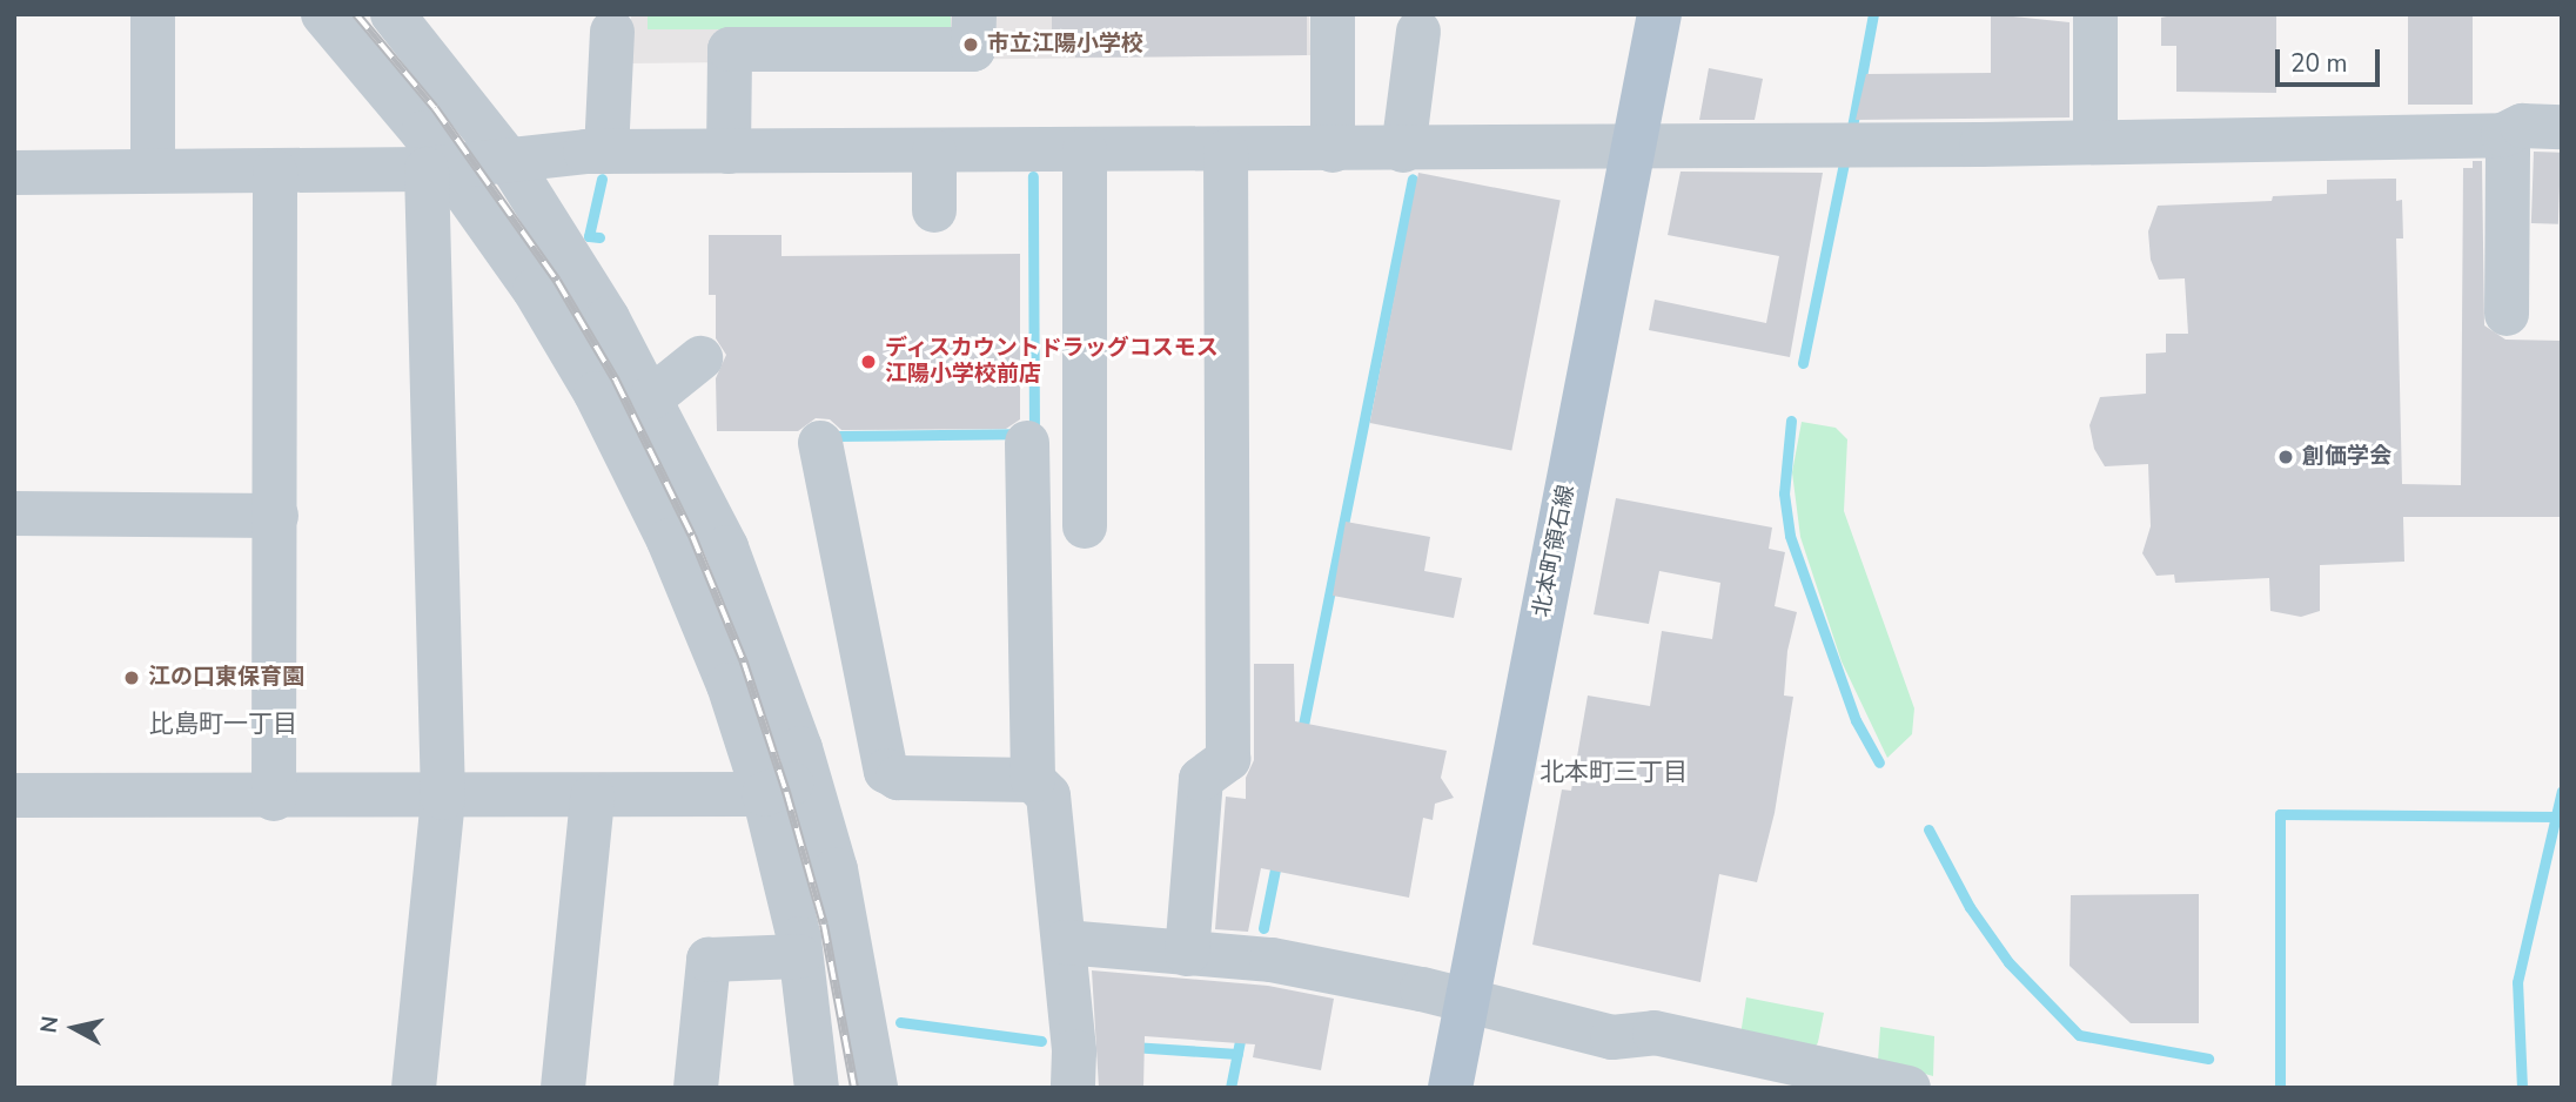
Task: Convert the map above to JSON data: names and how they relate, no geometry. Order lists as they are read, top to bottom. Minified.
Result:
{"streets":{"main road":["北本町領石線"]},"districts":["比島町一丁目","北本町三丁目"],"places":["市立江陽小学校","ディスカウントドラッグコスモス 江陽小学校前店","創価学会","江の口東保育園"],"scale_bar":"20 m","north":"left"}
